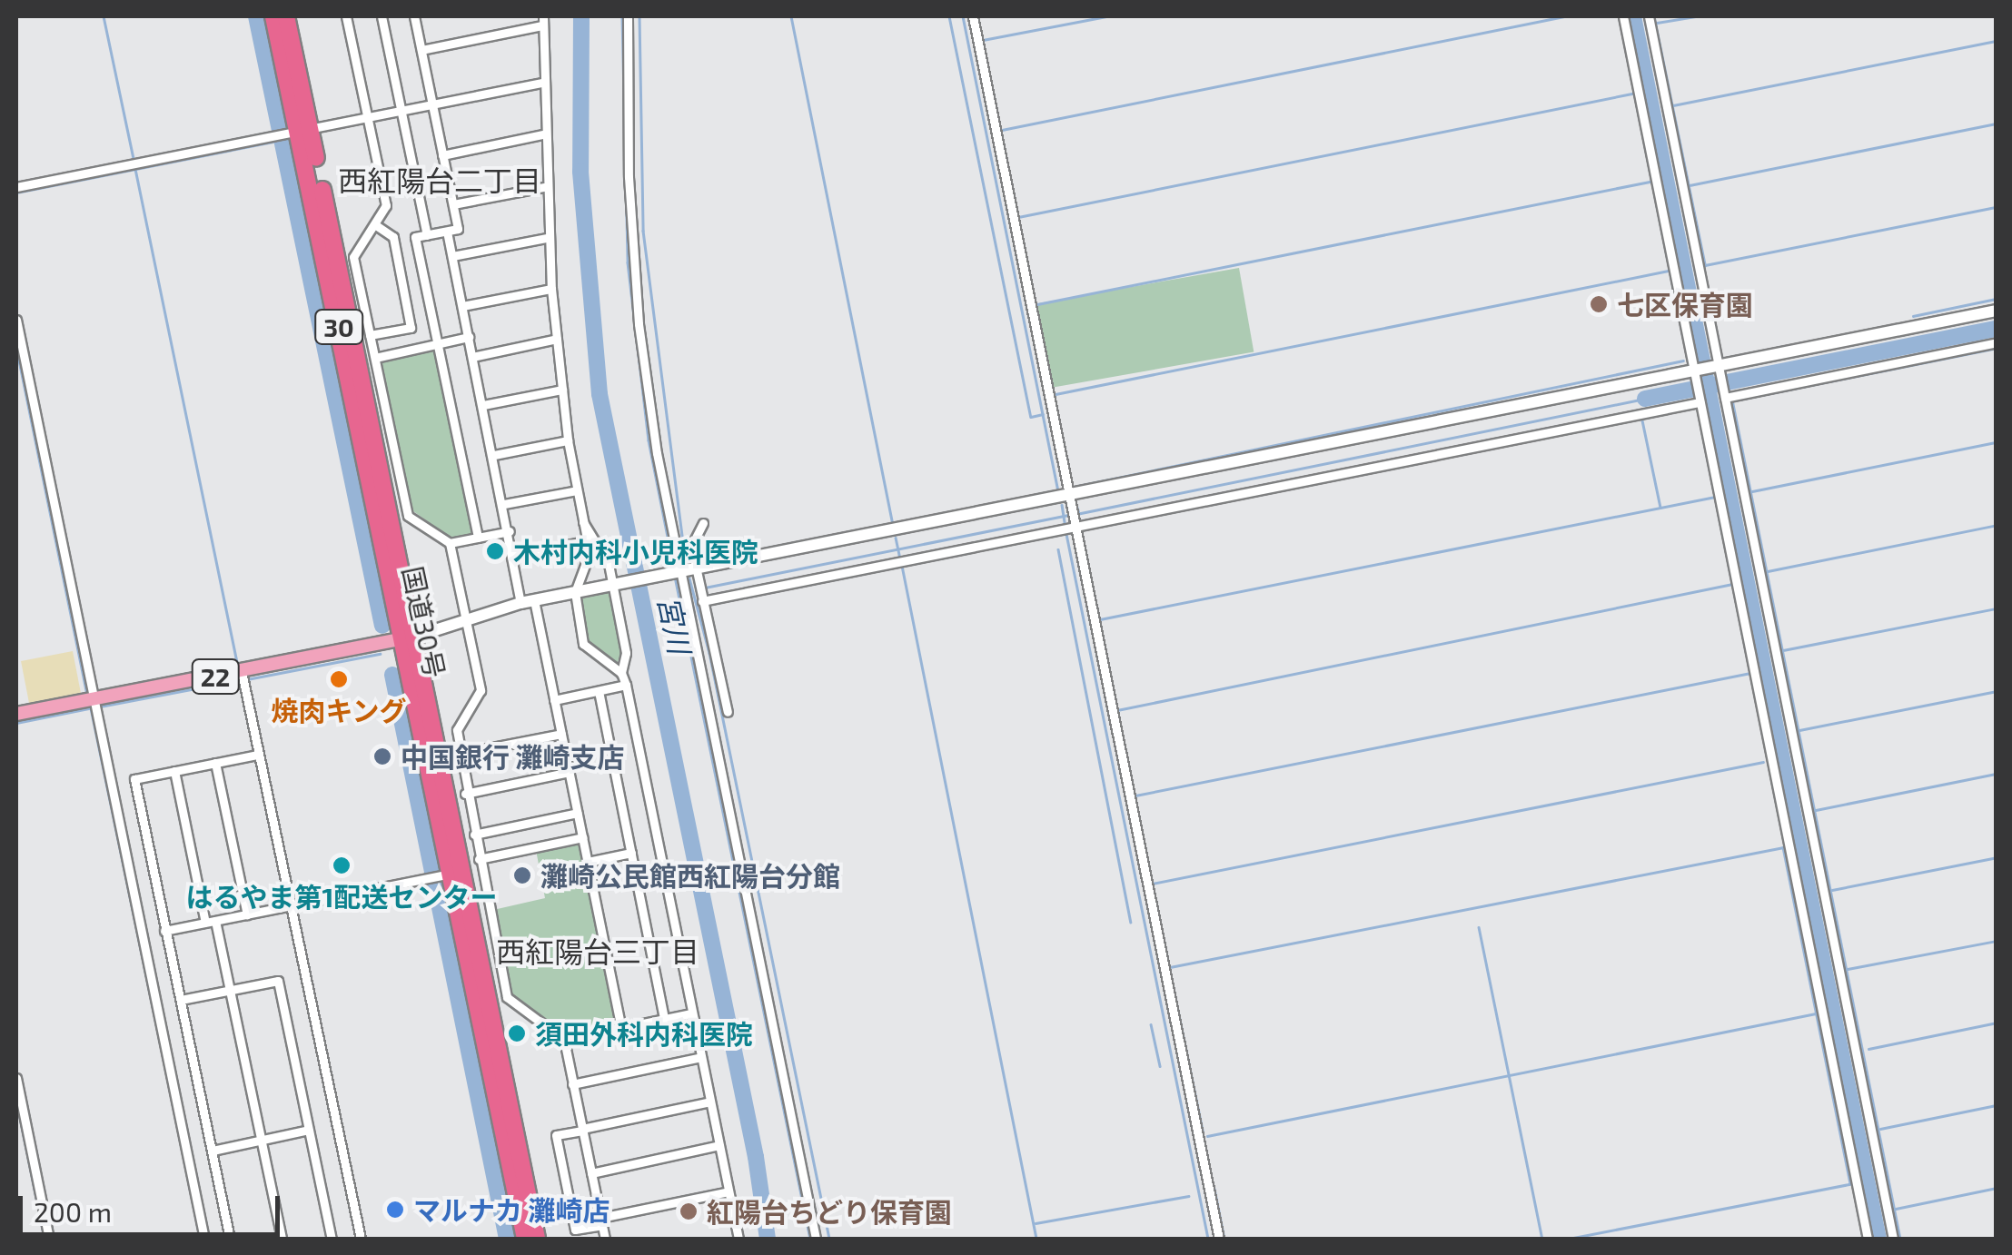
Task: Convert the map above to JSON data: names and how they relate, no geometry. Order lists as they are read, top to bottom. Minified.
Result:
{"streets":{"highway":["30","国道30号"],"main road":["22"]},"crossings":[["国道30号","22"]],"districts":["西紅陽台二丁目","西紅陽台三丁目"],"water":["宮川"],"places":["七区保育園","木村内科小児科医院","焼肉キング","中国銀行 灘崎支店","はるやま第1配送センター","灘崎公民館西紅陽台分館","須田外科内科医院","マルナカ 灘崎店","紅陽台ちどり保育園"],"scale_bar":"200 m"}
